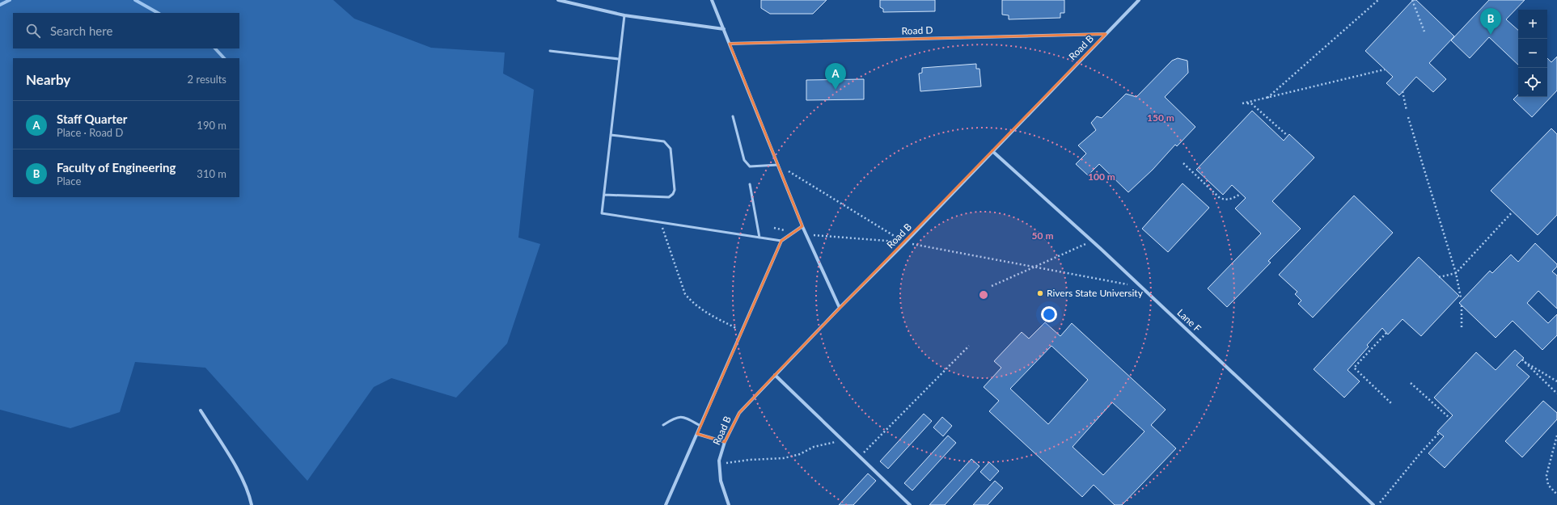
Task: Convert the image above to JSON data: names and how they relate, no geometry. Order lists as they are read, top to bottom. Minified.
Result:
{"streets":{"street":["Road D","Road B","Lane F"]},"crossings":[["Road D","Road B"],["Road B","Lane F"]],"places":["Rivers State University"],"page":{"pins":["B","A"],"map_buttons":["+","−"],"search":"Search here","heading":["Nearby","2 results"],"list":[{"mark":"A","name":"Staff Quarter","note":"Place · Road D","value":"190 m"},{"mark":"B","name":"Faculty of Engineering","note":"Place","value":"310 m"}]},"rings":["150 m","100 m","50 m"]}
